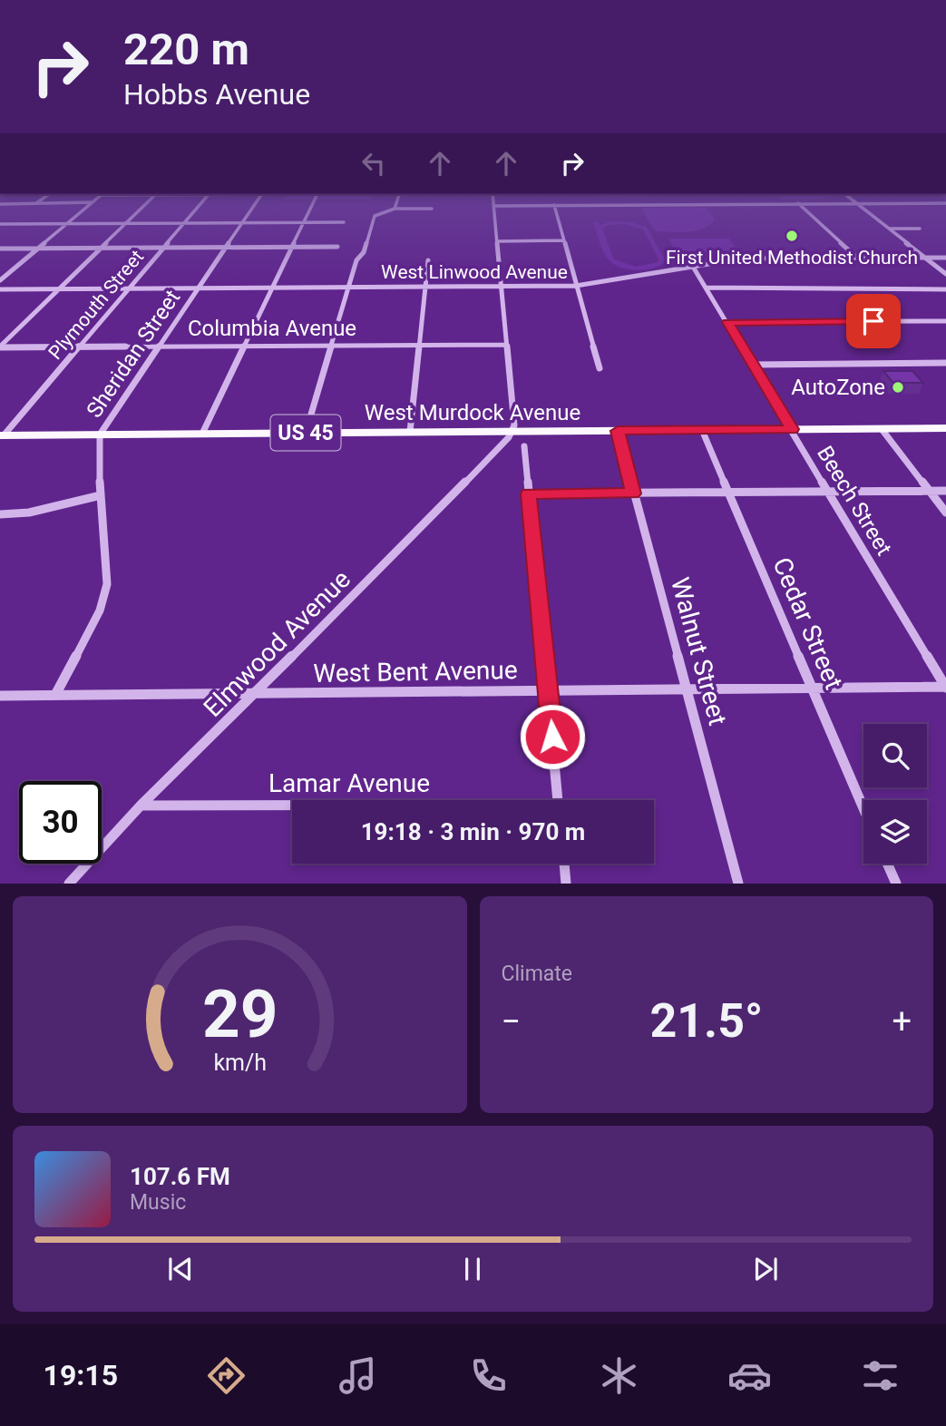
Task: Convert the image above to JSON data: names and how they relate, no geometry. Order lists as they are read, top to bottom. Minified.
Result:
{"streets":{"main road":["West Murdock Avenue","US 45"],"street":["West Linwood Avenue","Plymouth Street","Columbia Avenue","Sheridan Street","Beech Street","Cedar Street","Elmwood Avenue","Walnut Street","West Bent Avenue","Lamar Avenue"]},"crossings":[["West Linwood Avenue","Plymouth Street"],["West Linwood Avenue","Sheridan Street"],["West Linwood Avenue","Beech Street"],["Plymouth Street","Columbia Avenue"],["Plymouth Street","West Murdock Avenue"],["Columbia Avenue","Sheridan Street"],["Sheridan Street","West Murdock Avenue"],["Sheridan Street","West Bent Avenue"],["West Murdock Avenue","Beech Street"],["West Murdock Avenue","Cedar Street"],["West Murdock Avenue","Elmwood Avenue"],["West Murdock Avenue","Walnut Street"],["Beech Street","West Bent Avenue"],["Cedar Street","West Bent Avenue"],["Elmwood Avenue","West Bent Avenue"],["Elmwood Avenue","Lamar Avenue"],["Walnut Street","West Bent Avenue"]],"places":["First United Methodist Church","AutoZone"],"page":{"turn":["220 m","Hobbs Avenue"],"limit":"30","trip":"19:18 · 3 min · 970 m","tile":"Climate","heat":["−","21.5°","+"],"song":["107.6 FM","Music"],"tabs":"19:15","gauge":["29","km/h"]}}
